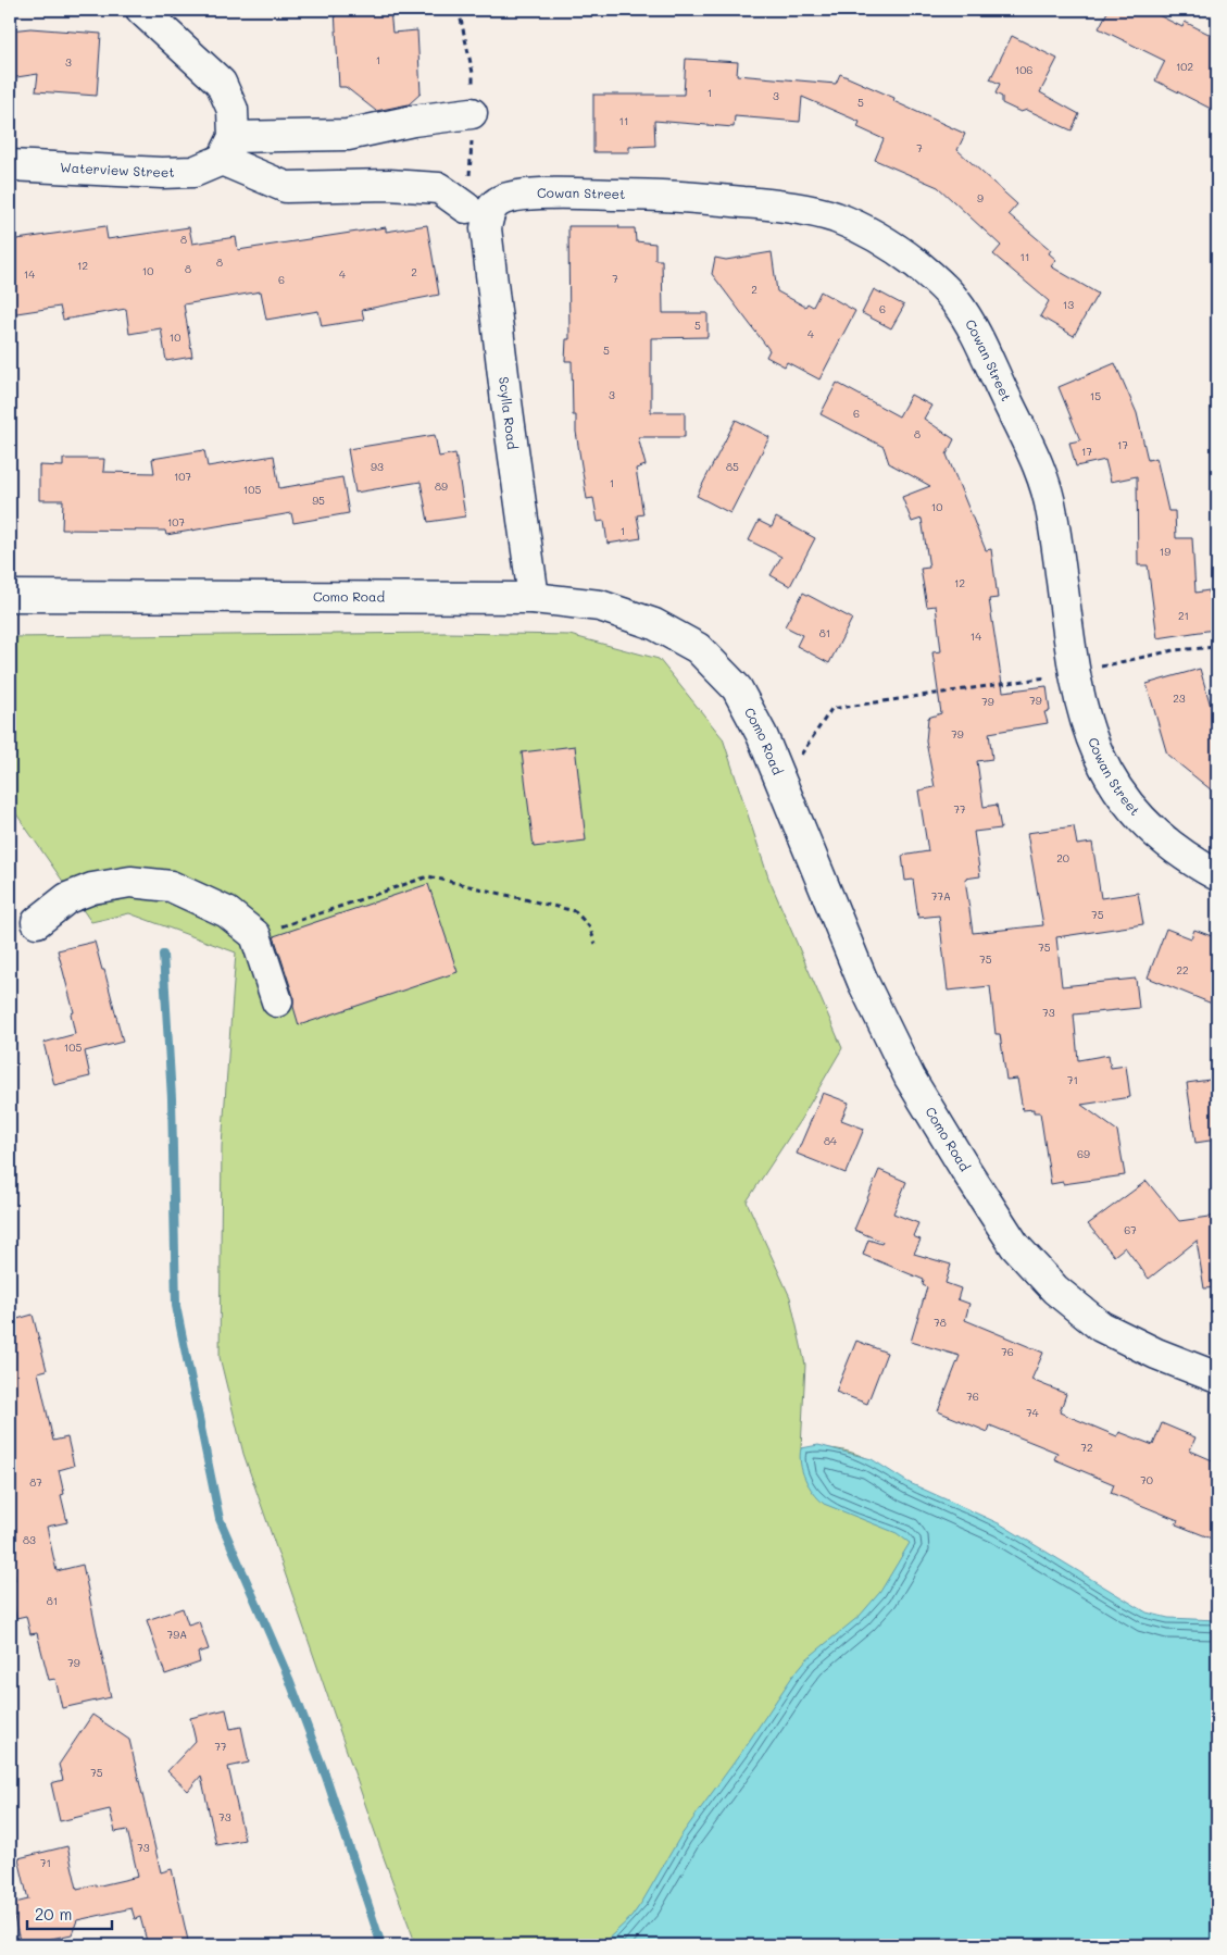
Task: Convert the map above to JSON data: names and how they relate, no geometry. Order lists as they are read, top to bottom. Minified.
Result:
{"streets":{"street":["Waterview Street","Cowan Street","Scylla Road","Como Road"]},"crossings":[["Cowan Street","Scylla Road"],["Scylla Road","Como Road"]],"house_numbers":["1","3","102","106","1","3","5","11","7","9","8","11","8","12","8","10","2","14","4","7","6","2","13","6","5","4","10","5","3","15","6","8","17","17","93","85","107","1","89","105","95","10","107","1","19","12","21","81","14","23","79","79","79","77","20","77A","75","75","75","22","73","105","71","84","69","67","78","76","76","74","72","70","87","83","81","79A","79","77","75","73","73","71"],"scale_bar":"20 m"}
